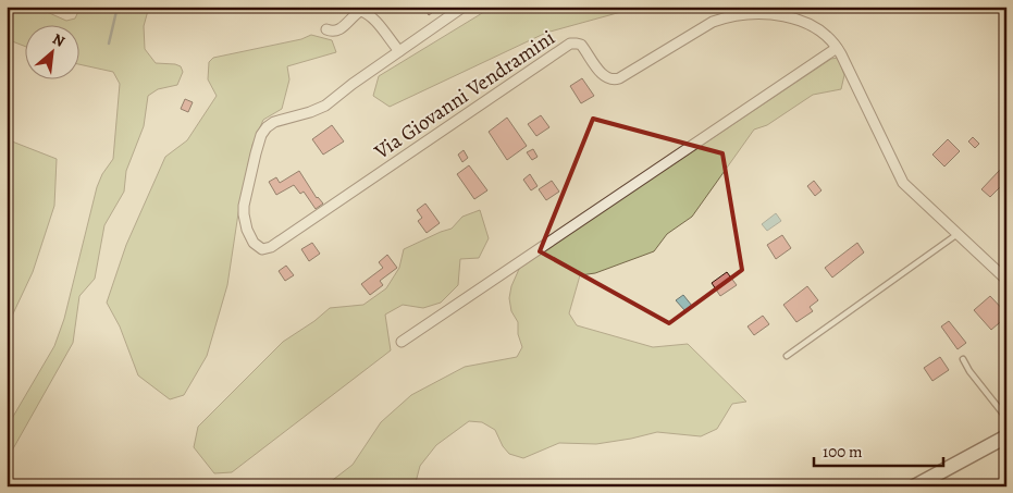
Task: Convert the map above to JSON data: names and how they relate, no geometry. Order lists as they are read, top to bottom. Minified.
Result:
{"streets":{"street":["Via Giovanni Vendramini"]},"scale_bar":"100 m","north":"top right"}
